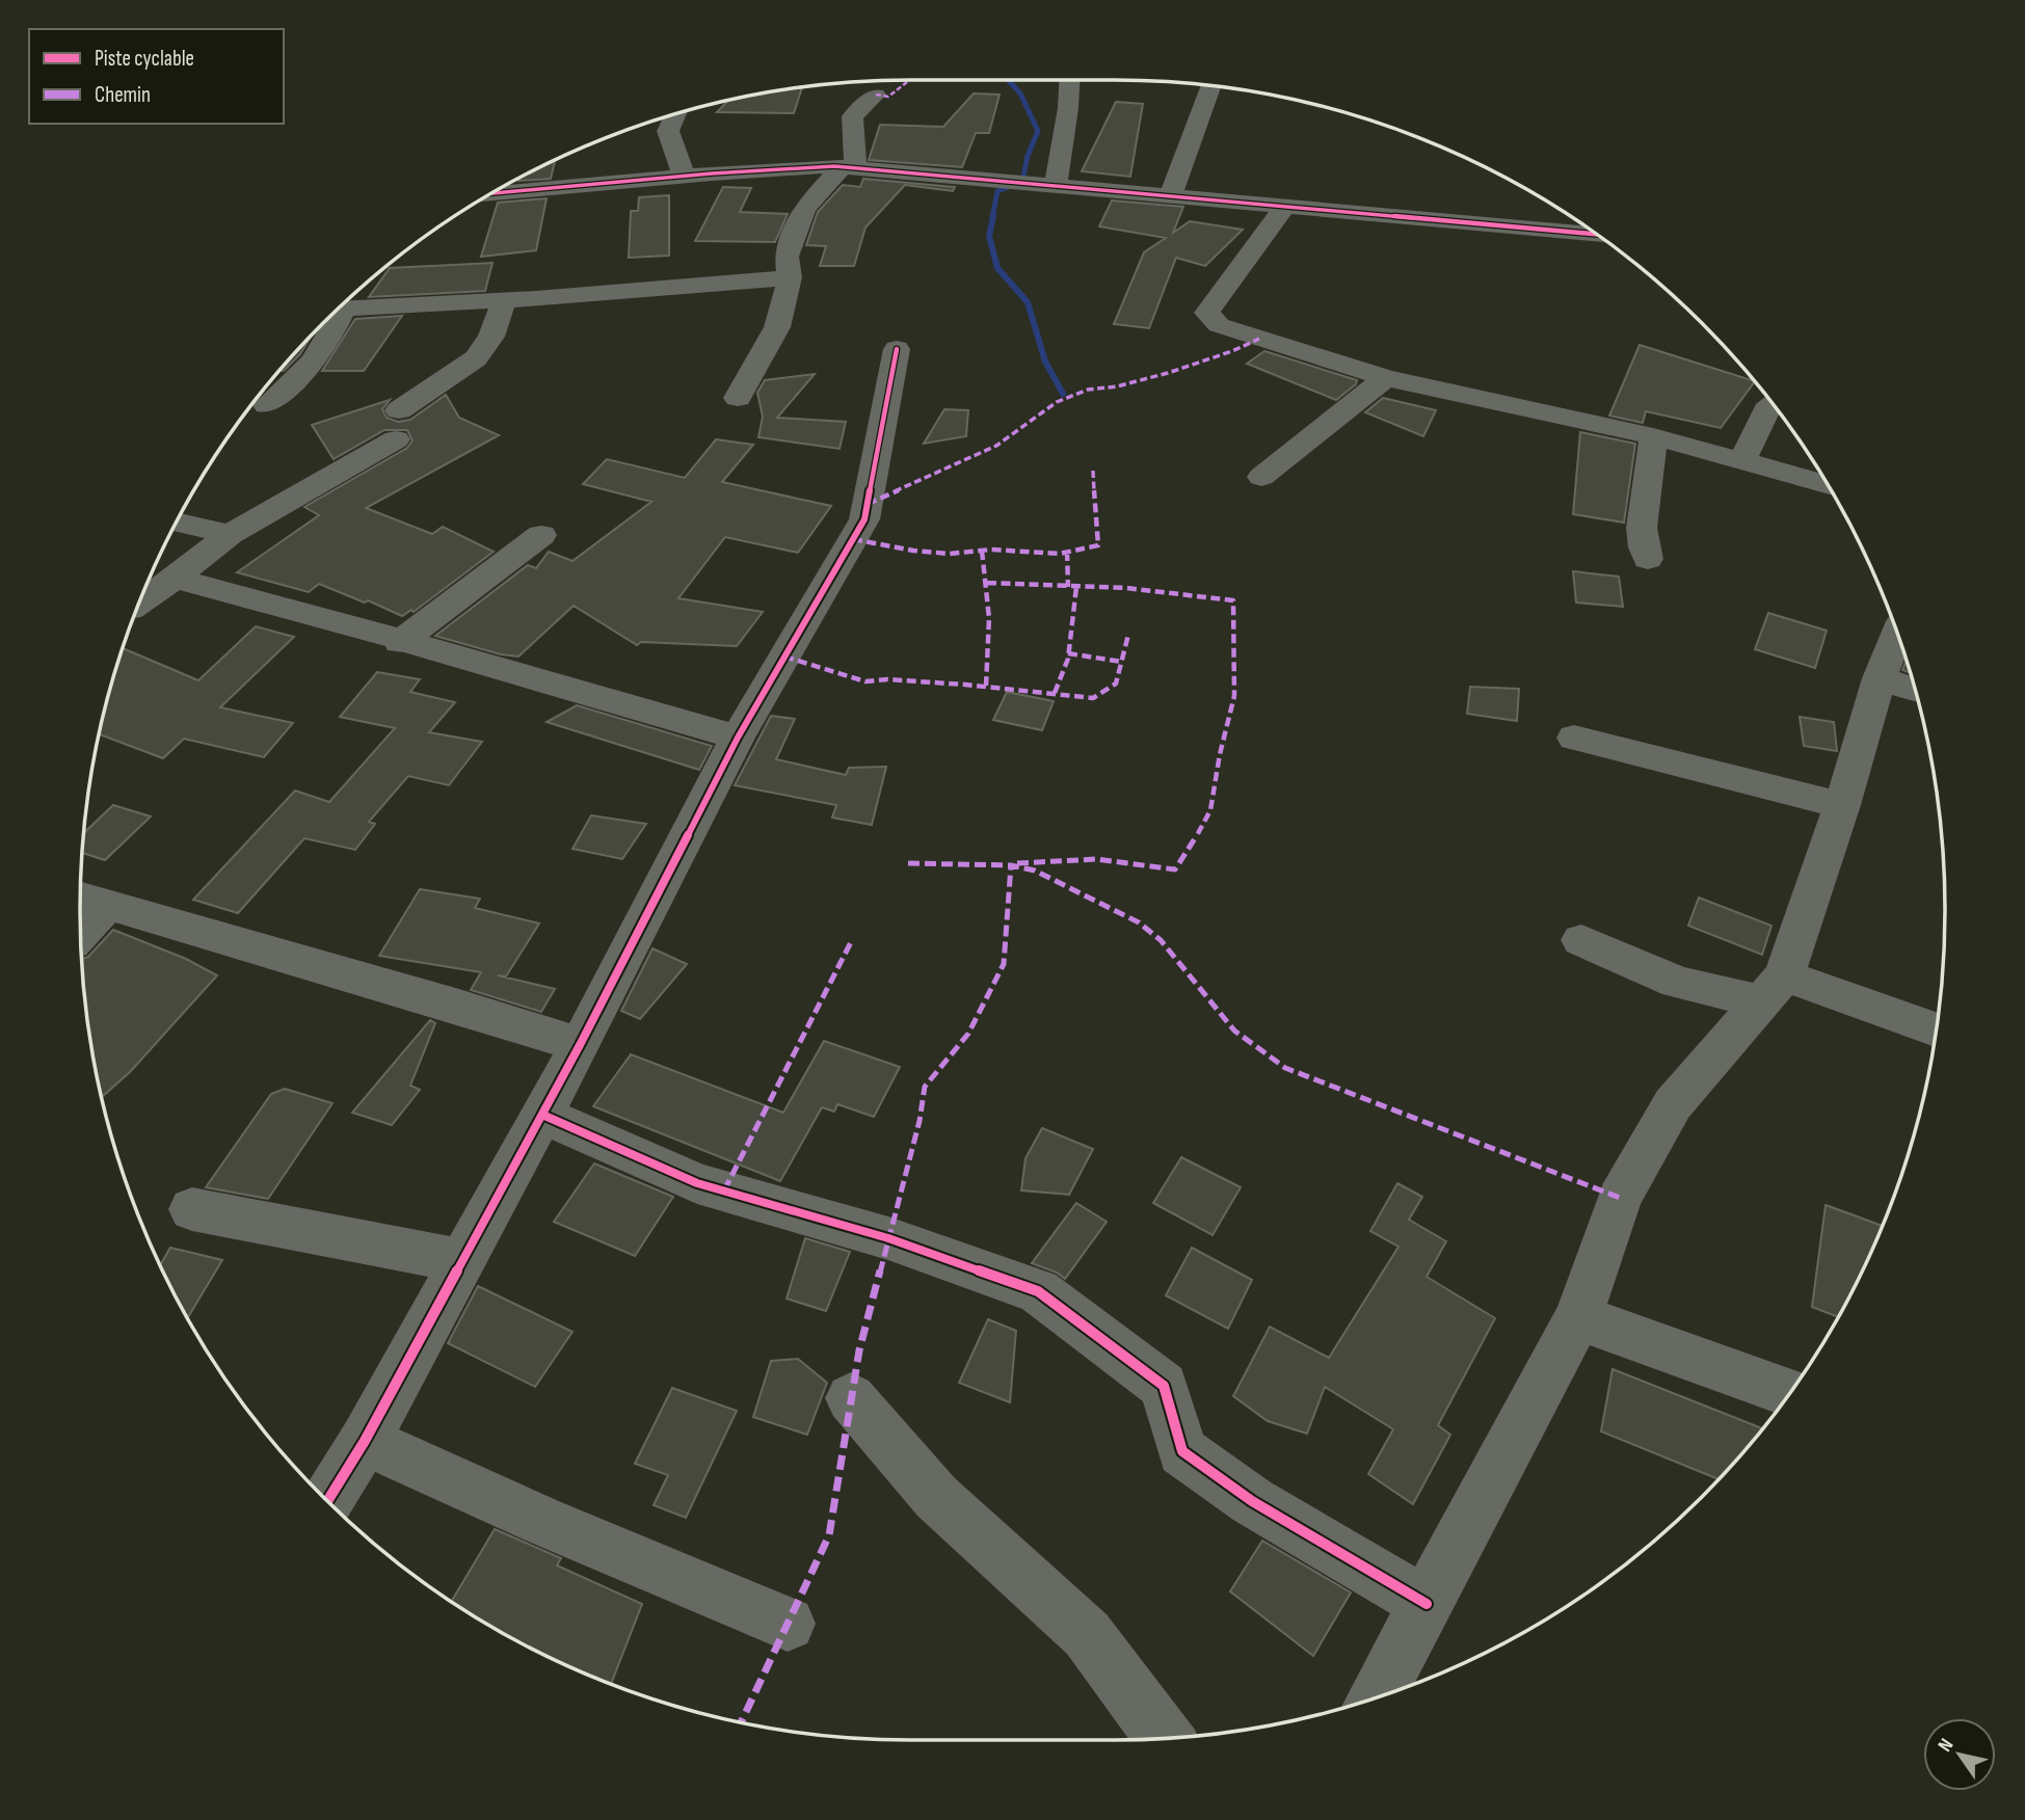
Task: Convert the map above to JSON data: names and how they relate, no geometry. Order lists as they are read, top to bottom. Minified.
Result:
{"legend":["Piste cyclable","Chemin"],"north":"top left"}
